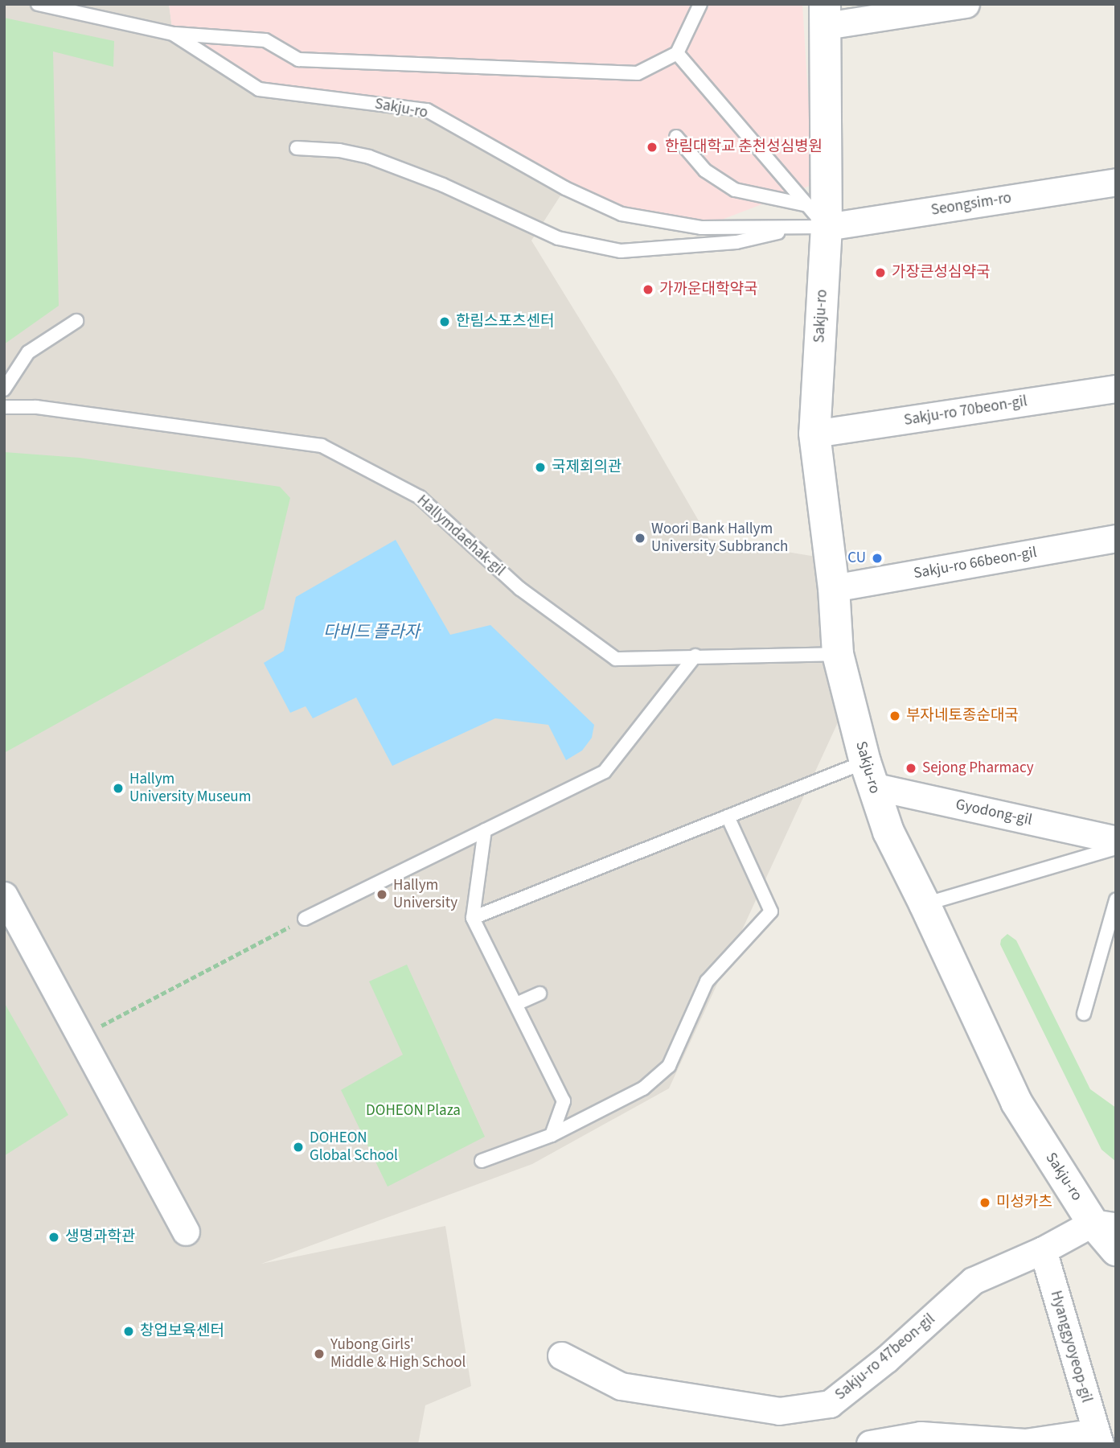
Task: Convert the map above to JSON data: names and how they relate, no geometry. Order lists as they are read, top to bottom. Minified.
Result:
{"streets":{"street":["Sakju-ro","Seongsim-ro","Sakju-ro 70beon-gil","Sakju-ro 66beon-gil","Gyodong-gil","Hyanggyoyeop-gil","Sakju-ro 47beon-gil"],"lane":["Hallymdaehak-gil"]},"crossings":[["Sakju-ro","Seongsim-ro"],["Sakju-ro","Sakju-ro 70beon-gil"],["Sakju-ro","Hallymdaehak-gil"],["Sakju-ro","Sakju-ro 66beon-gil"],["Sakju-ro","Gyodong-gil"],["Sakju-ro","Sakju-ro 47beon-gil"],["Hyanggyoyeop-gil","Sakju-ro 47beon-gil"]],"water":["다비드 플라자"],"parks":["DOHEON Plaza"],"places":["한림대학교 춘천성심병원","가장큰성심약국","가까운대학약국","한림스포츠센터","국제회의관","Woori Bank Hallym University Subbranch","CU","부자네토종순대국","Sejong Pharmacy","Hallym University Museum","Hallym University","DOHEON Global School","미성카츠","생명과학관","창업보육센터","Yubong Girls' Middle & High School"]}
